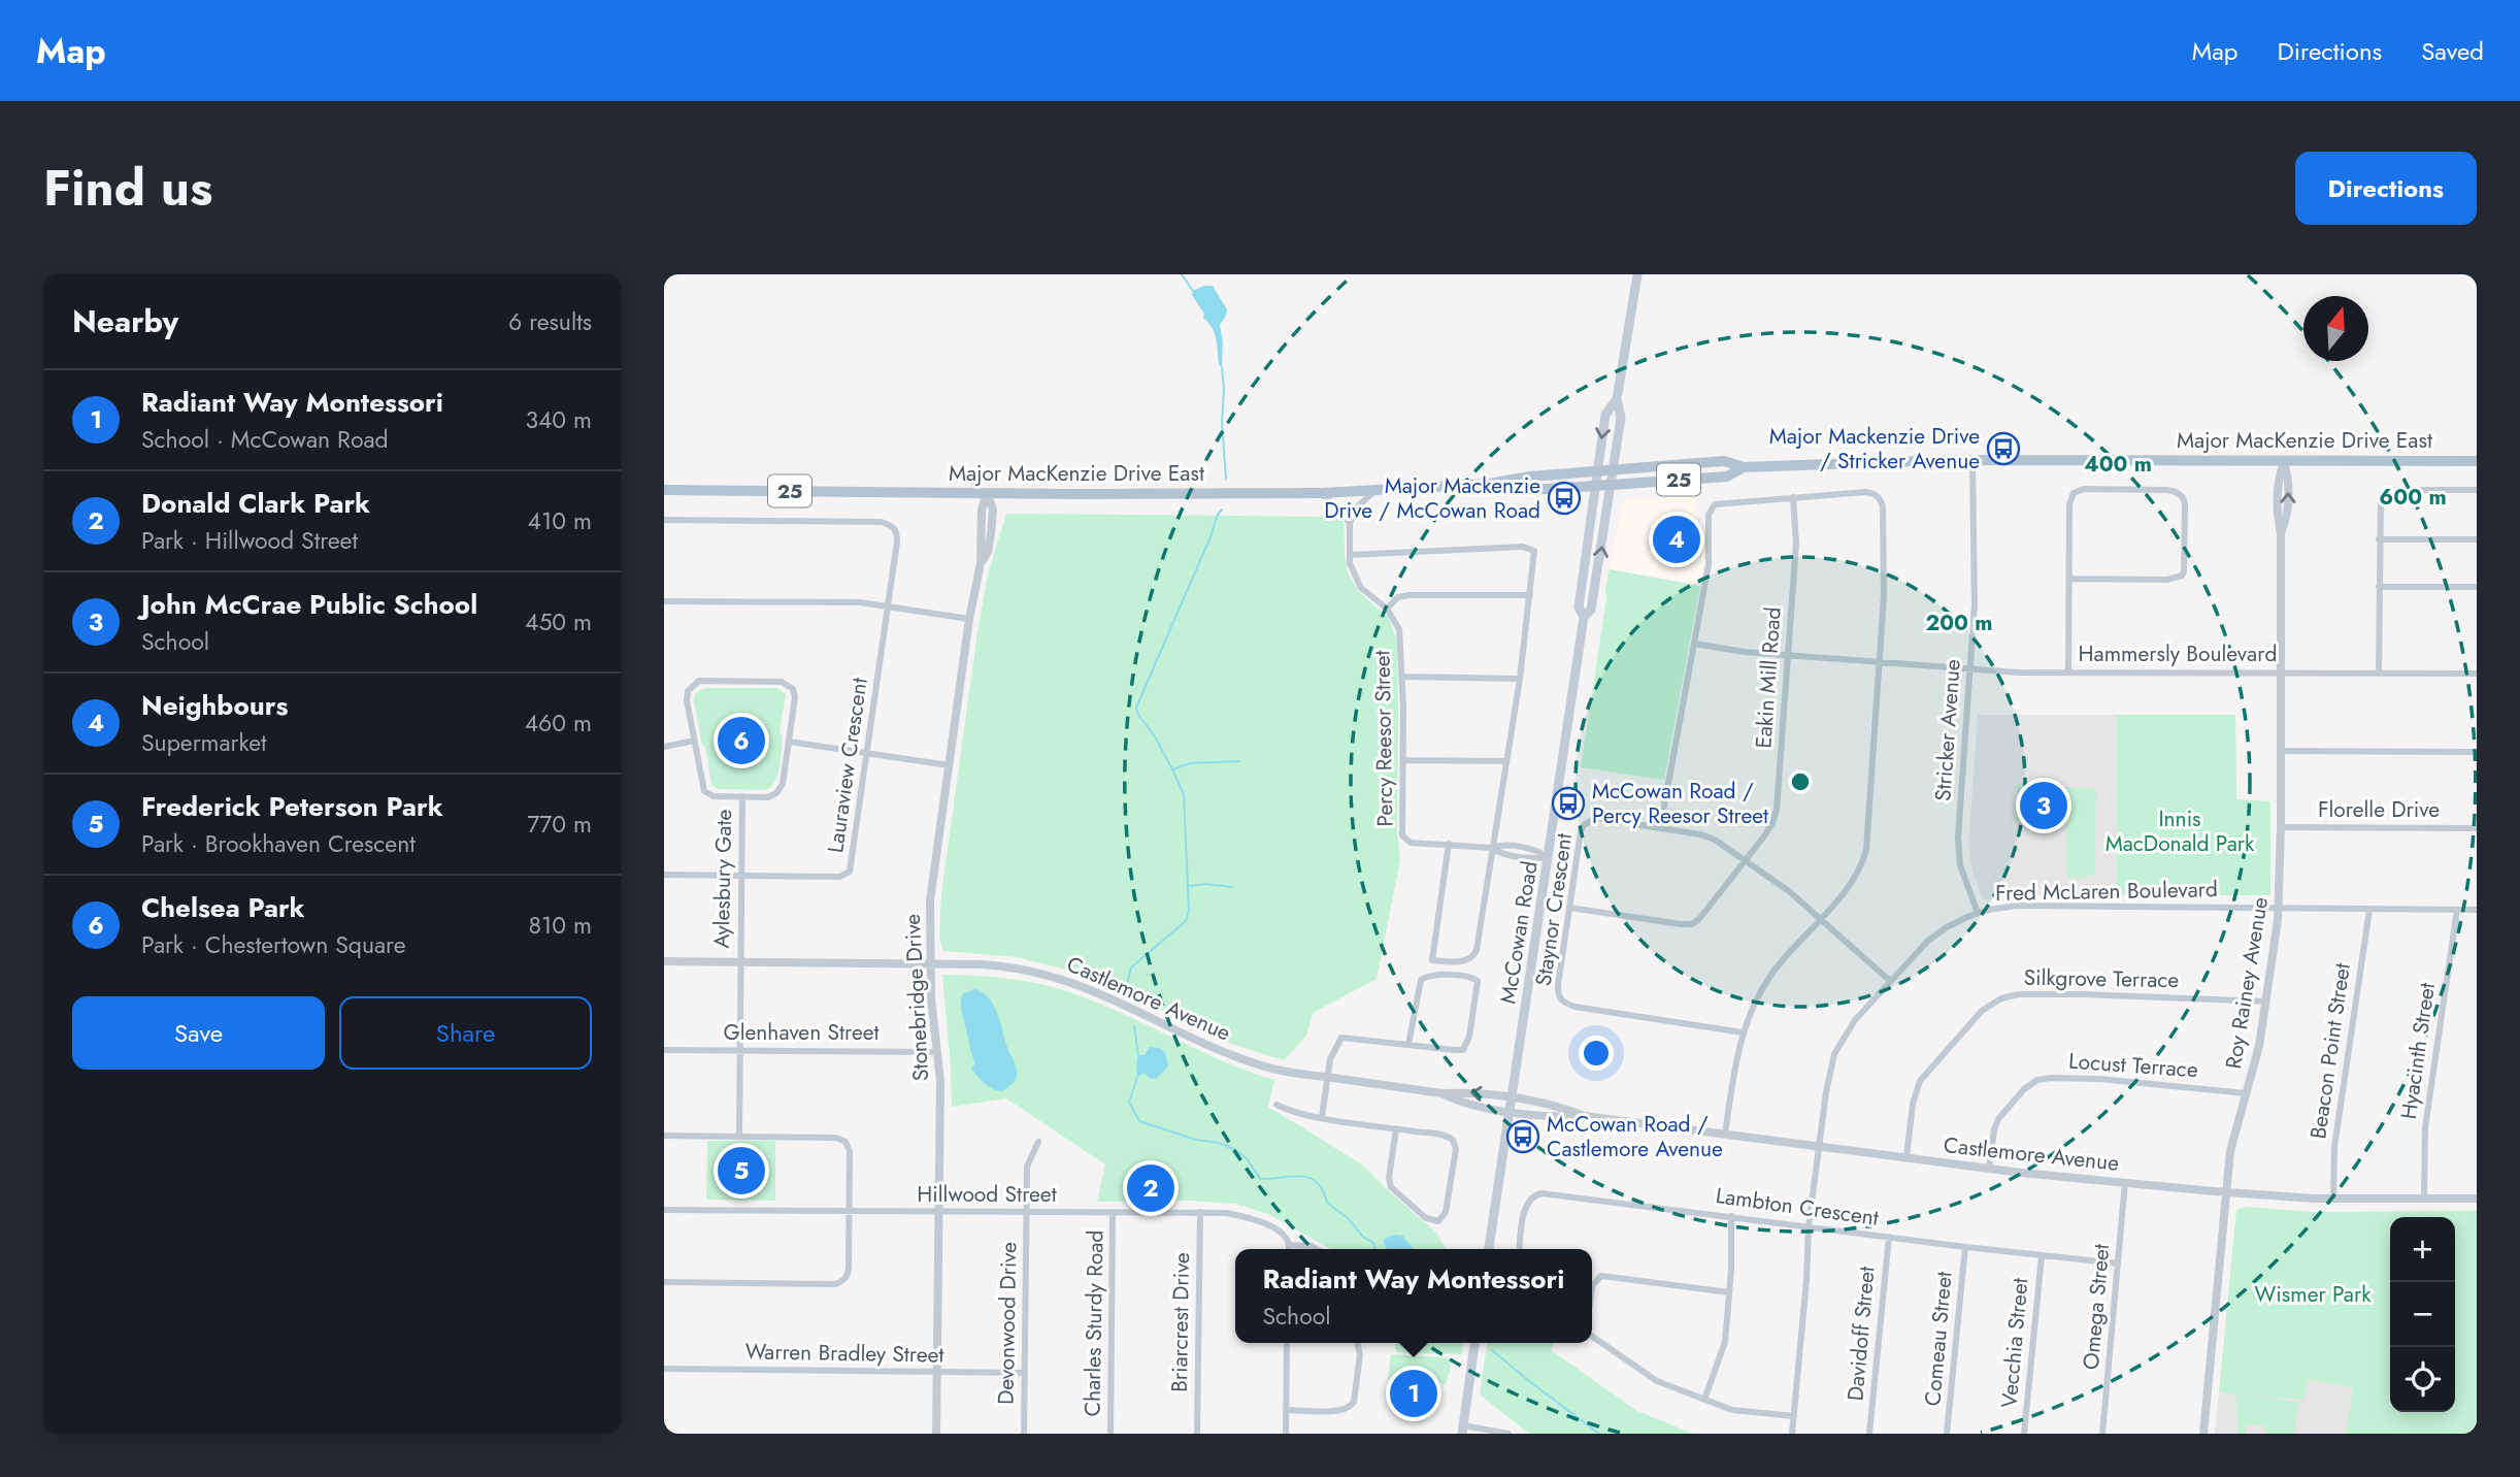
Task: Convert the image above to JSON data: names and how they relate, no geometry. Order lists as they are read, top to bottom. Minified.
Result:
{"streets":{"main road":["Major MacKenzie Drive East","25","McCowan Road"],"street":["Hammersly Boulevard","Eakin Mill Road","Stricker Avenue","Percy Reesor Street","Lauraview Crescent","Florelle Drive","Aylesbury Gate","Fred McLaren Boulevard","Staynor Crescent","Silkgrove Terrace","Roy Rainey Avenue","Stonebridge Drive","Castlemore Avenue","Glenhaven Street","Beacon Point Street","Hyacinth Street","Locust Terrace","Hillwood Street","Lambton Crescent","Omega Street","Briarcrest Drive","Devonwood Drive","Charles Sturdy Road","Davidoff Street","Comeau Street","Vecchia Street","Warren Bradley Street"]},"crossings":[["Major MacKenzie Drive East","Stricker Avenue"],["Major MacKenzie Drive East","McCowan Road"],["Major MacKenzie Drive East","Roy Rainey Avenue"],["Major MacKenzie Drive East","Stonebridge Drive"],["Hammersly Boulevard","Eakin Mill Road"],["Hammersly Boulevard","Stricker Avenue"],["Hammersly Boulevard","Roy Rainey Avenue"],["Eakin Mill Road","Staynor Crescent"],["Stricker Avenue","Fred McLaren Boulevard"],["Percy Reesor Street","McCowan Road"],["Lauraview Crescent","Aylesbury Gate"],["Florelle Drive","Roy Rainey Avenue"],["Aylesbury Gate","Castlemore Avenue"],["Aylesbury Gate","Glenhaven Street"],["Fred McLaren Boulevard","Staynor Crescent"],["Fred McLaren Boulevard","Roy Rainey Avenue"],["Fred McLaren Boulevard","Castlemore Avenue"],["Fred McLaren Boulevard","Beacon Point Street"],["Fred McLaren Boulevard","Hyacinth Street"],["Fred McLaren Boulevard","Lambton Crescent"],["McCowan Road","Castlemore Avenue"],["Silkgrove Terrace","Roy Rainey Avenue"],["Silkgrove Terrace","Castlemore Avenue"],["Roy Rainey Avenue","Castlemore Avenue"],["Roy Rainey Avenue","Locust Terrace"],["Stonebridge Drive","Castlemore Avenue"],["Stonebridge Drive","Glenhaven Street"],["Stonebridge Drive","Hillwood Street"],["Stonebridge Drive","Warren Bradley Street"],["Castlemore Avenue","Beacon Point Street"],["Castlemore Avenue","Hyacinth Street"],["Castlemore Avenue","Locust Terrace"],["Castlemore Avenue","Omega Street"],["Hillwood Street","Briarcrest Drive"],["Hillwood Street","Devonwood Drive"],["Hillwood Street","Charles Sturdy Road"],["Lambton Crescent","Omega Street"],["Lambton Crescent","Davidoff Street"],["Lambton Crescent","Comeau Street"],["Lambton Crescent","Vecchia Street"],["Devonwood Drive","Warren Bradley Street"]],"parks":["Innis MacDonald Park","Wismer Park"],"places":{"bus stop":["Major Mackenzie Drive / Stricker Avenue","Major Mackenzie Drive / McCowan Road","McCowan Road / Percy Reesor Street","McCowan Road / Castlemore Avenue"]},"north":"top","page":{"header":"Map","nav":["Map","Directions","Saved"],"title":"Find us","buttons":["Directions",["Save","Share"]],"heading":["Nearby","6 results"],"list":[{"mark":"1","name":"Radiant Way Montessori","note":"School · McCowan Road","value":"340 m"},{"mark":"2","name":"Donald Clark Park","note":"Park · Hillwood Street","value":"410 m"},{"mark":"3","name":"John McCrae Public School","note":"School","value":"450 m"},{"mark":"4","name":"Neighbours","note":"Supermarket","value":"460 m"},{"mark":"5","name":"Frederick Peterson Park","note":"Park · Brookhaven Crescent","value":"770 m"},{"mark":"6","name":"Chelsea Park","note":"Park · Chestertown Square","value":"810 m"}],"pins":["4","6","3","5","2","1"],"map_buttons":["+","−"],"popup":["Radiant Way Montessori","School"]},"rings":["400 m","600 m","200 m"]}
